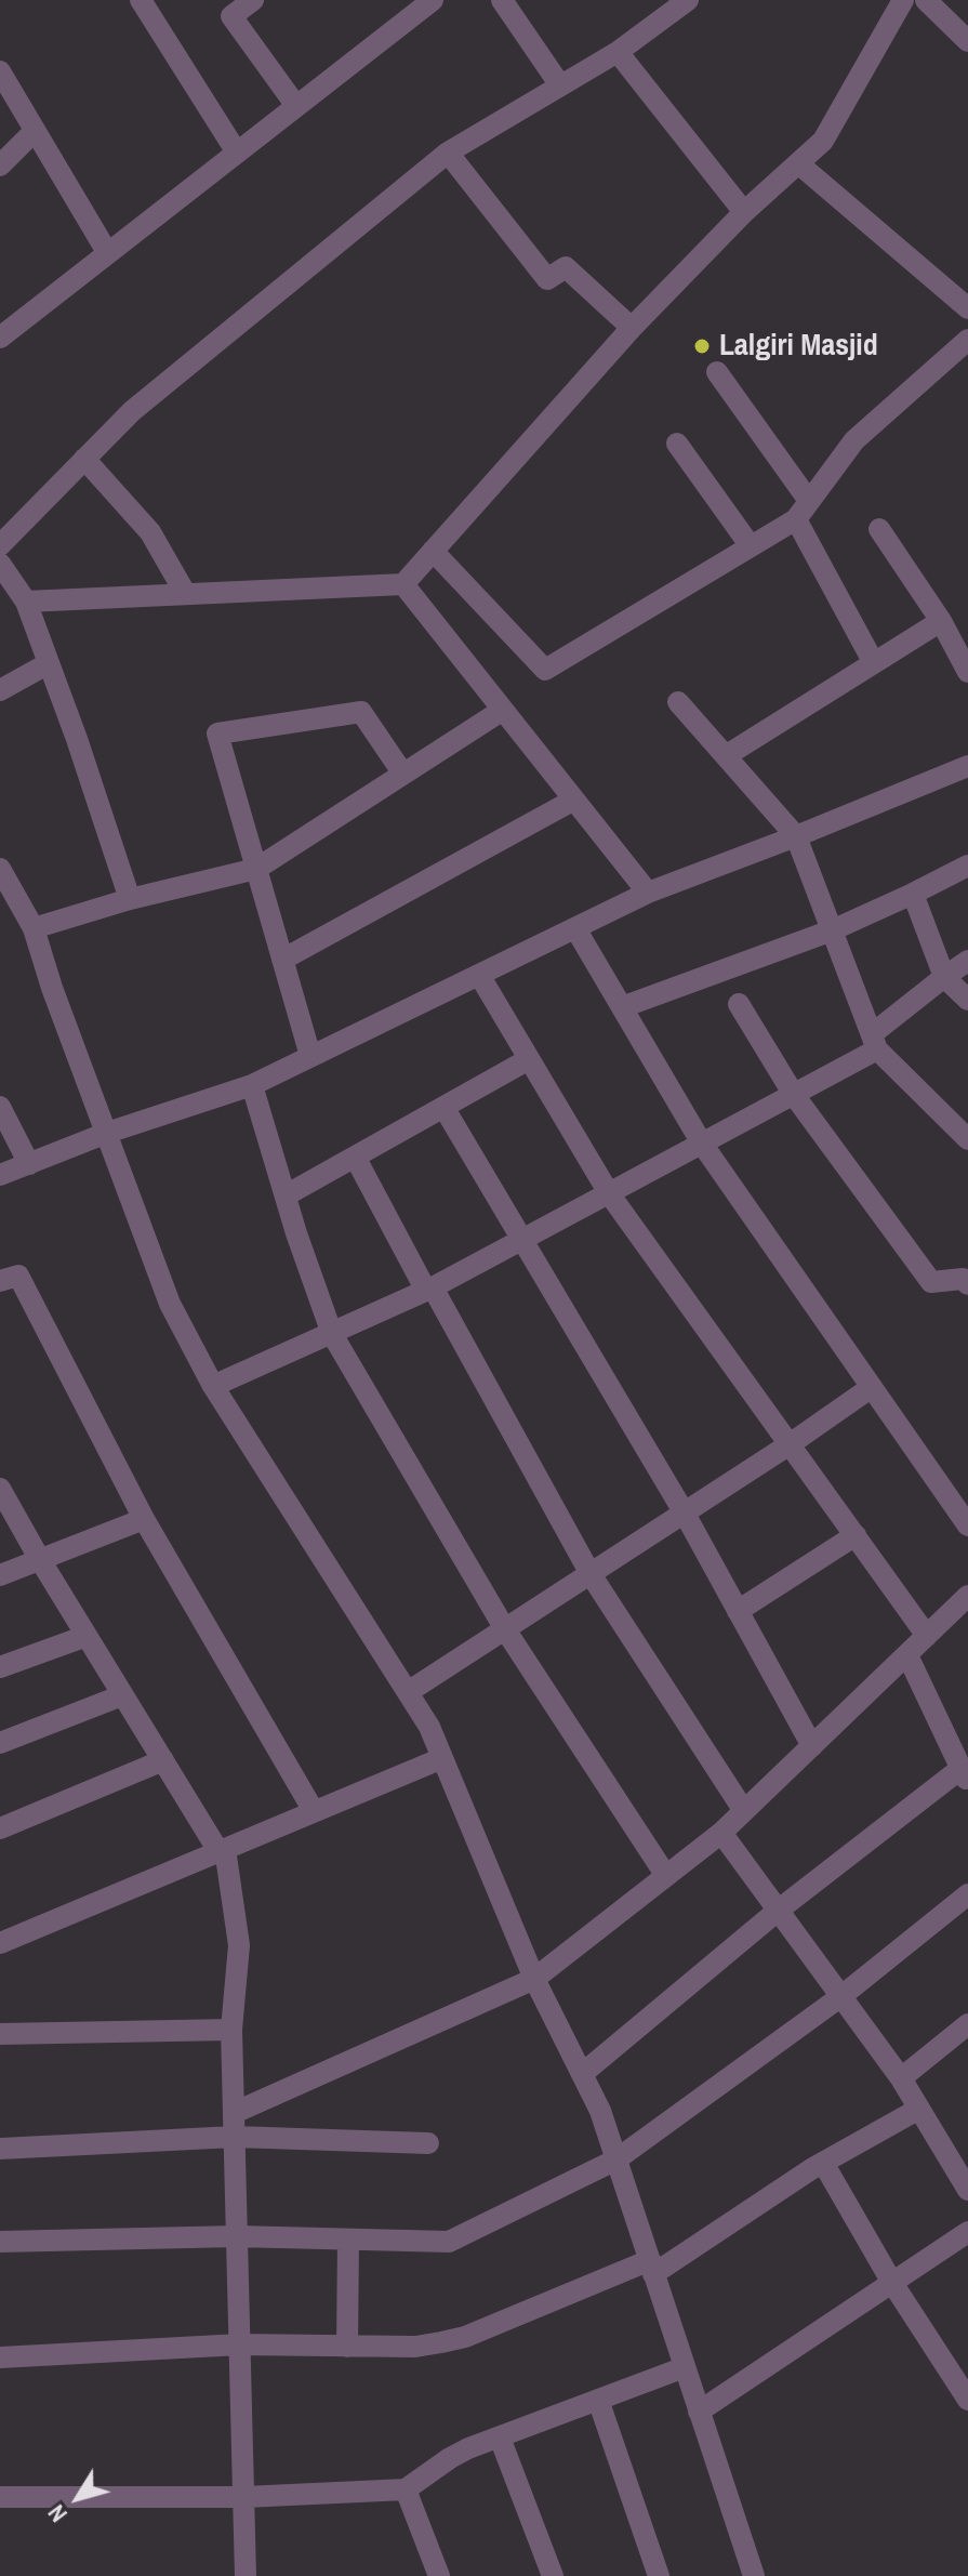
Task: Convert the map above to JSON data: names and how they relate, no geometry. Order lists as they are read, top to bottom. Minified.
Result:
{"places":["Lalgiri Masjid"],"north":"bottom left"}
